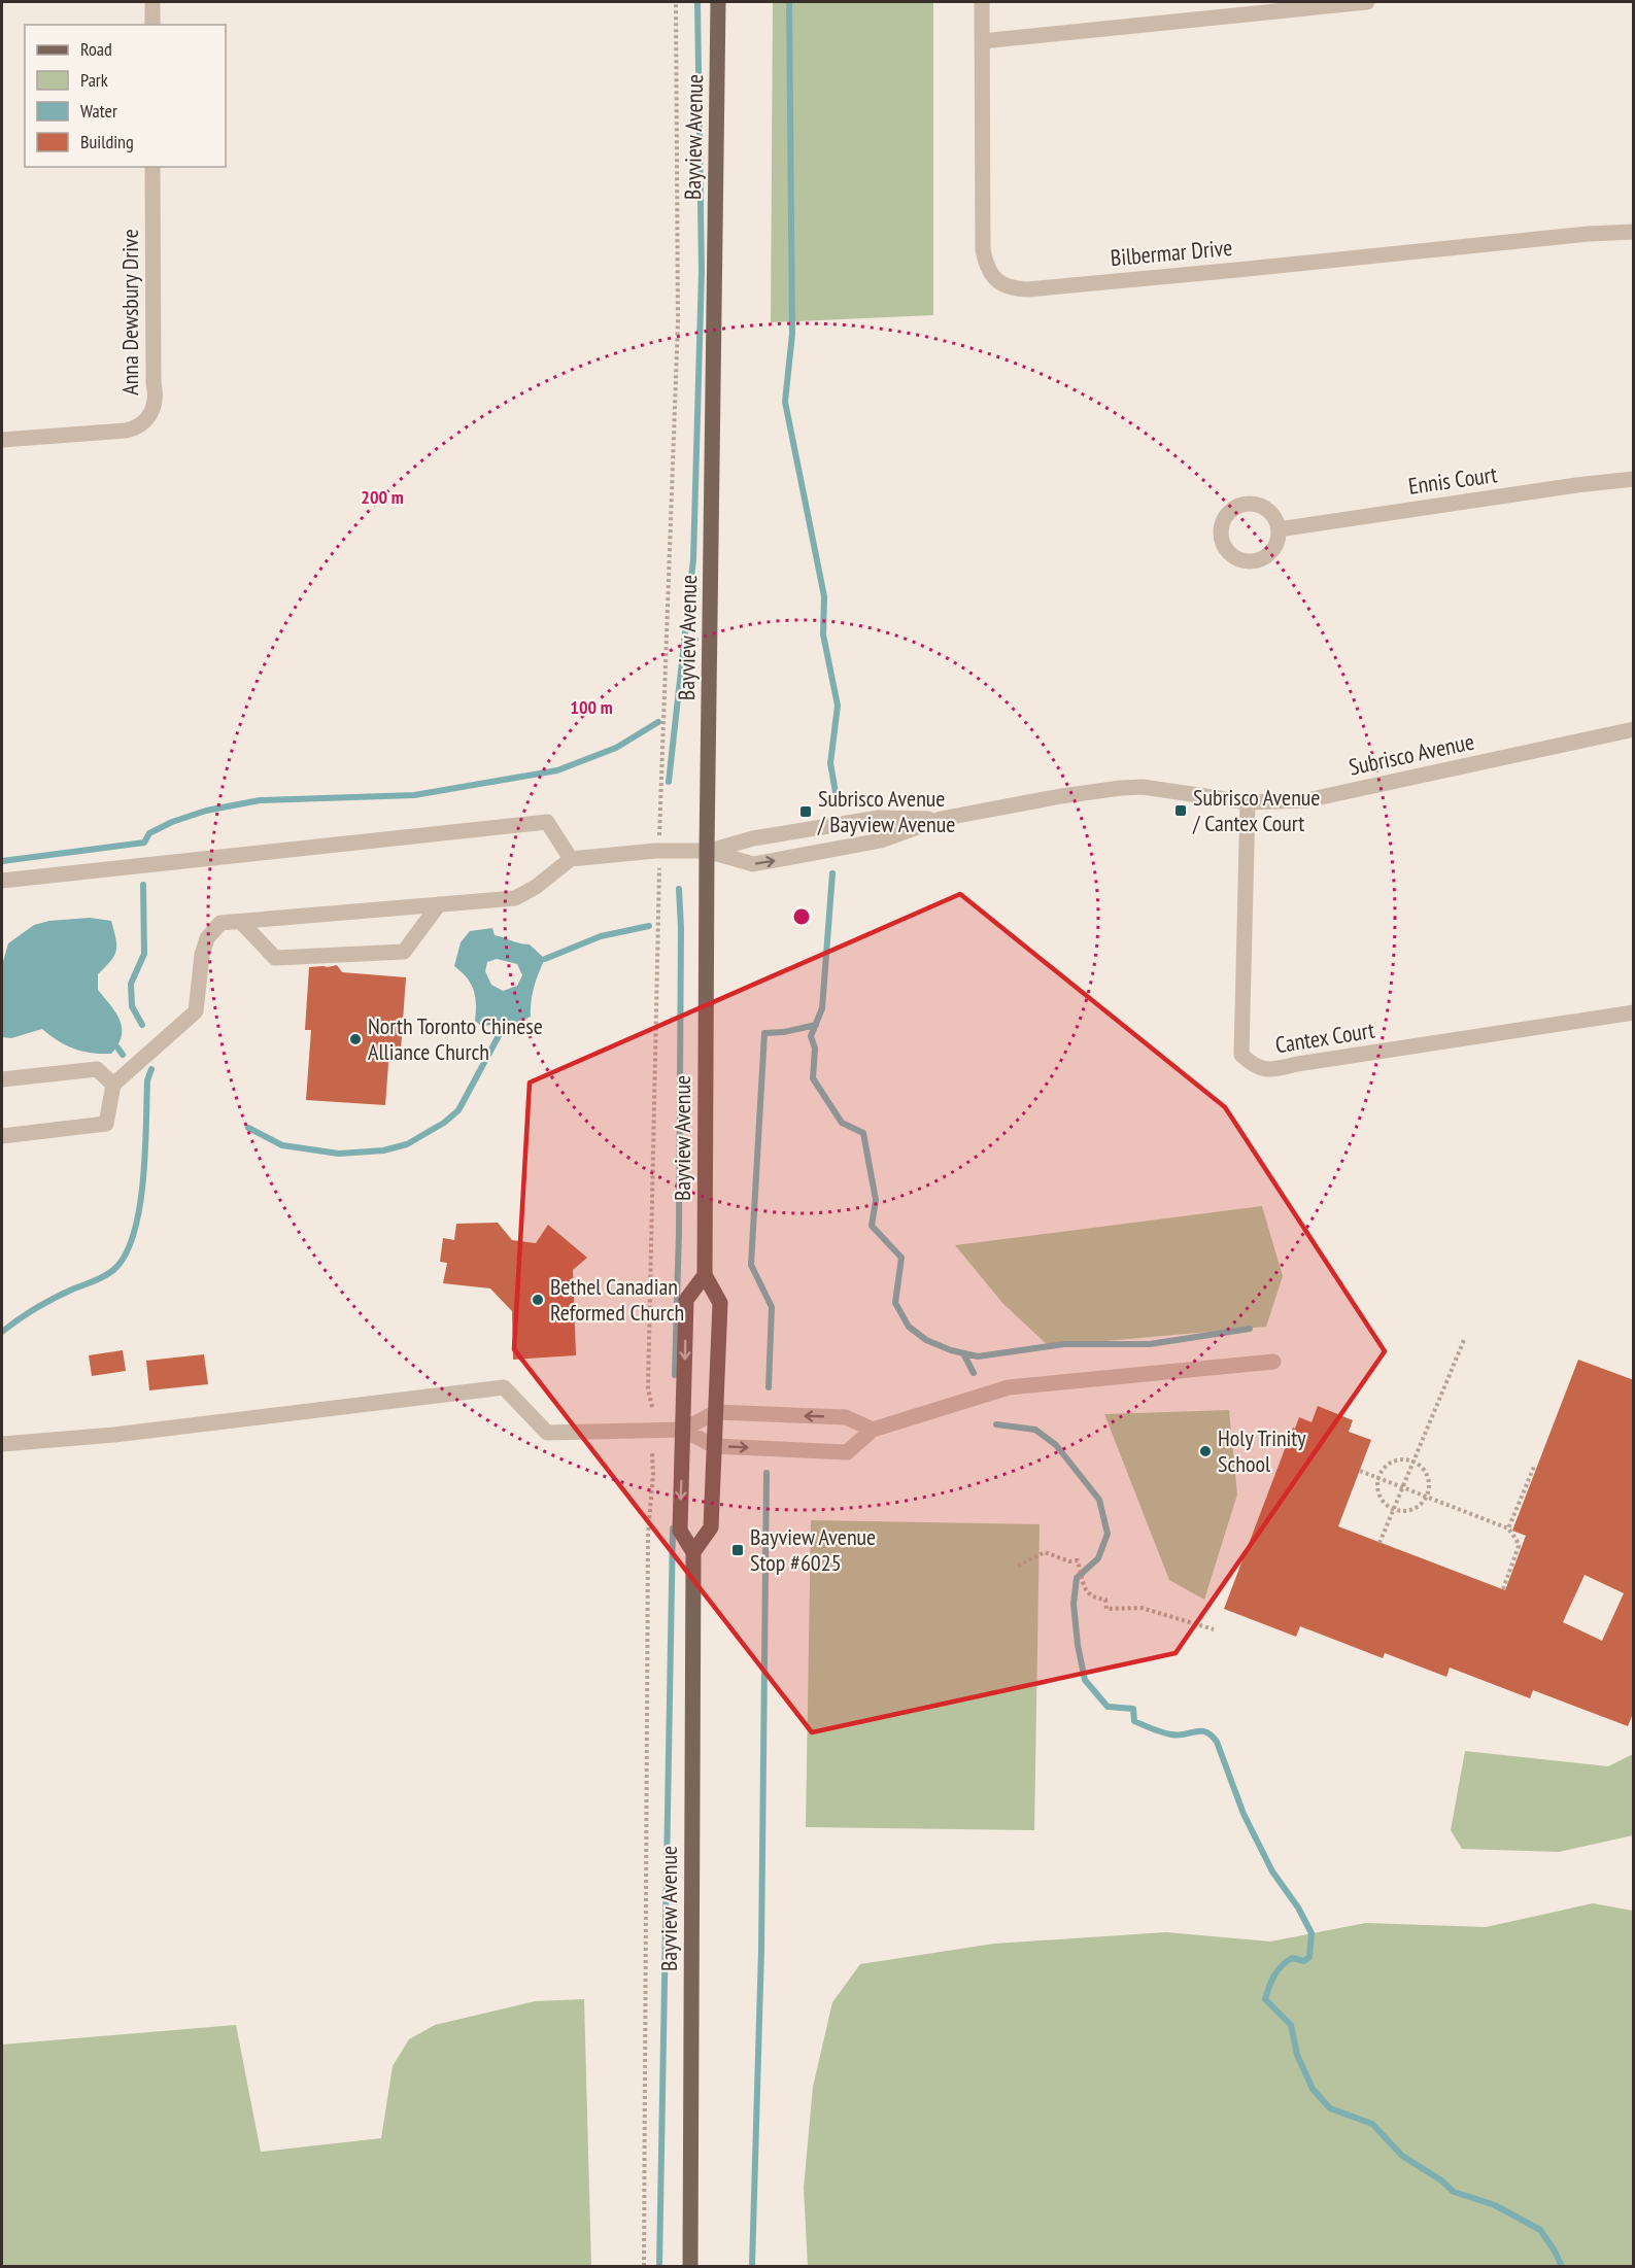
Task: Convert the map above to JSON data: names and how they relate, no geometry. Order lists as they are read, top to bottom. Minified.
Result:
{"streets":{"main road":["Bayview Avenue"],"street":["Bilbermar Drive","Anna Dewsbury Drive","Ennis Court","Subrisco Avenue","Cantex Court"]},"crossings":[["Bayview Avenue","Subrisco Avenue"],["Subrisco Avenue","Cantex Court"]],"places":{"transit":["Subrisco Avenue / Cantex Court","Subrisco Avenue / Bayview Avenue","Bayview Avenue Stop #6025"],"other":["North Toronto Chinese Alliance Church","Bethel Canadian Reformed Church","Holy Trinity School"]},"legend":["Road","Park","Water","Building"],"rings":["200 m","100 m"]}
